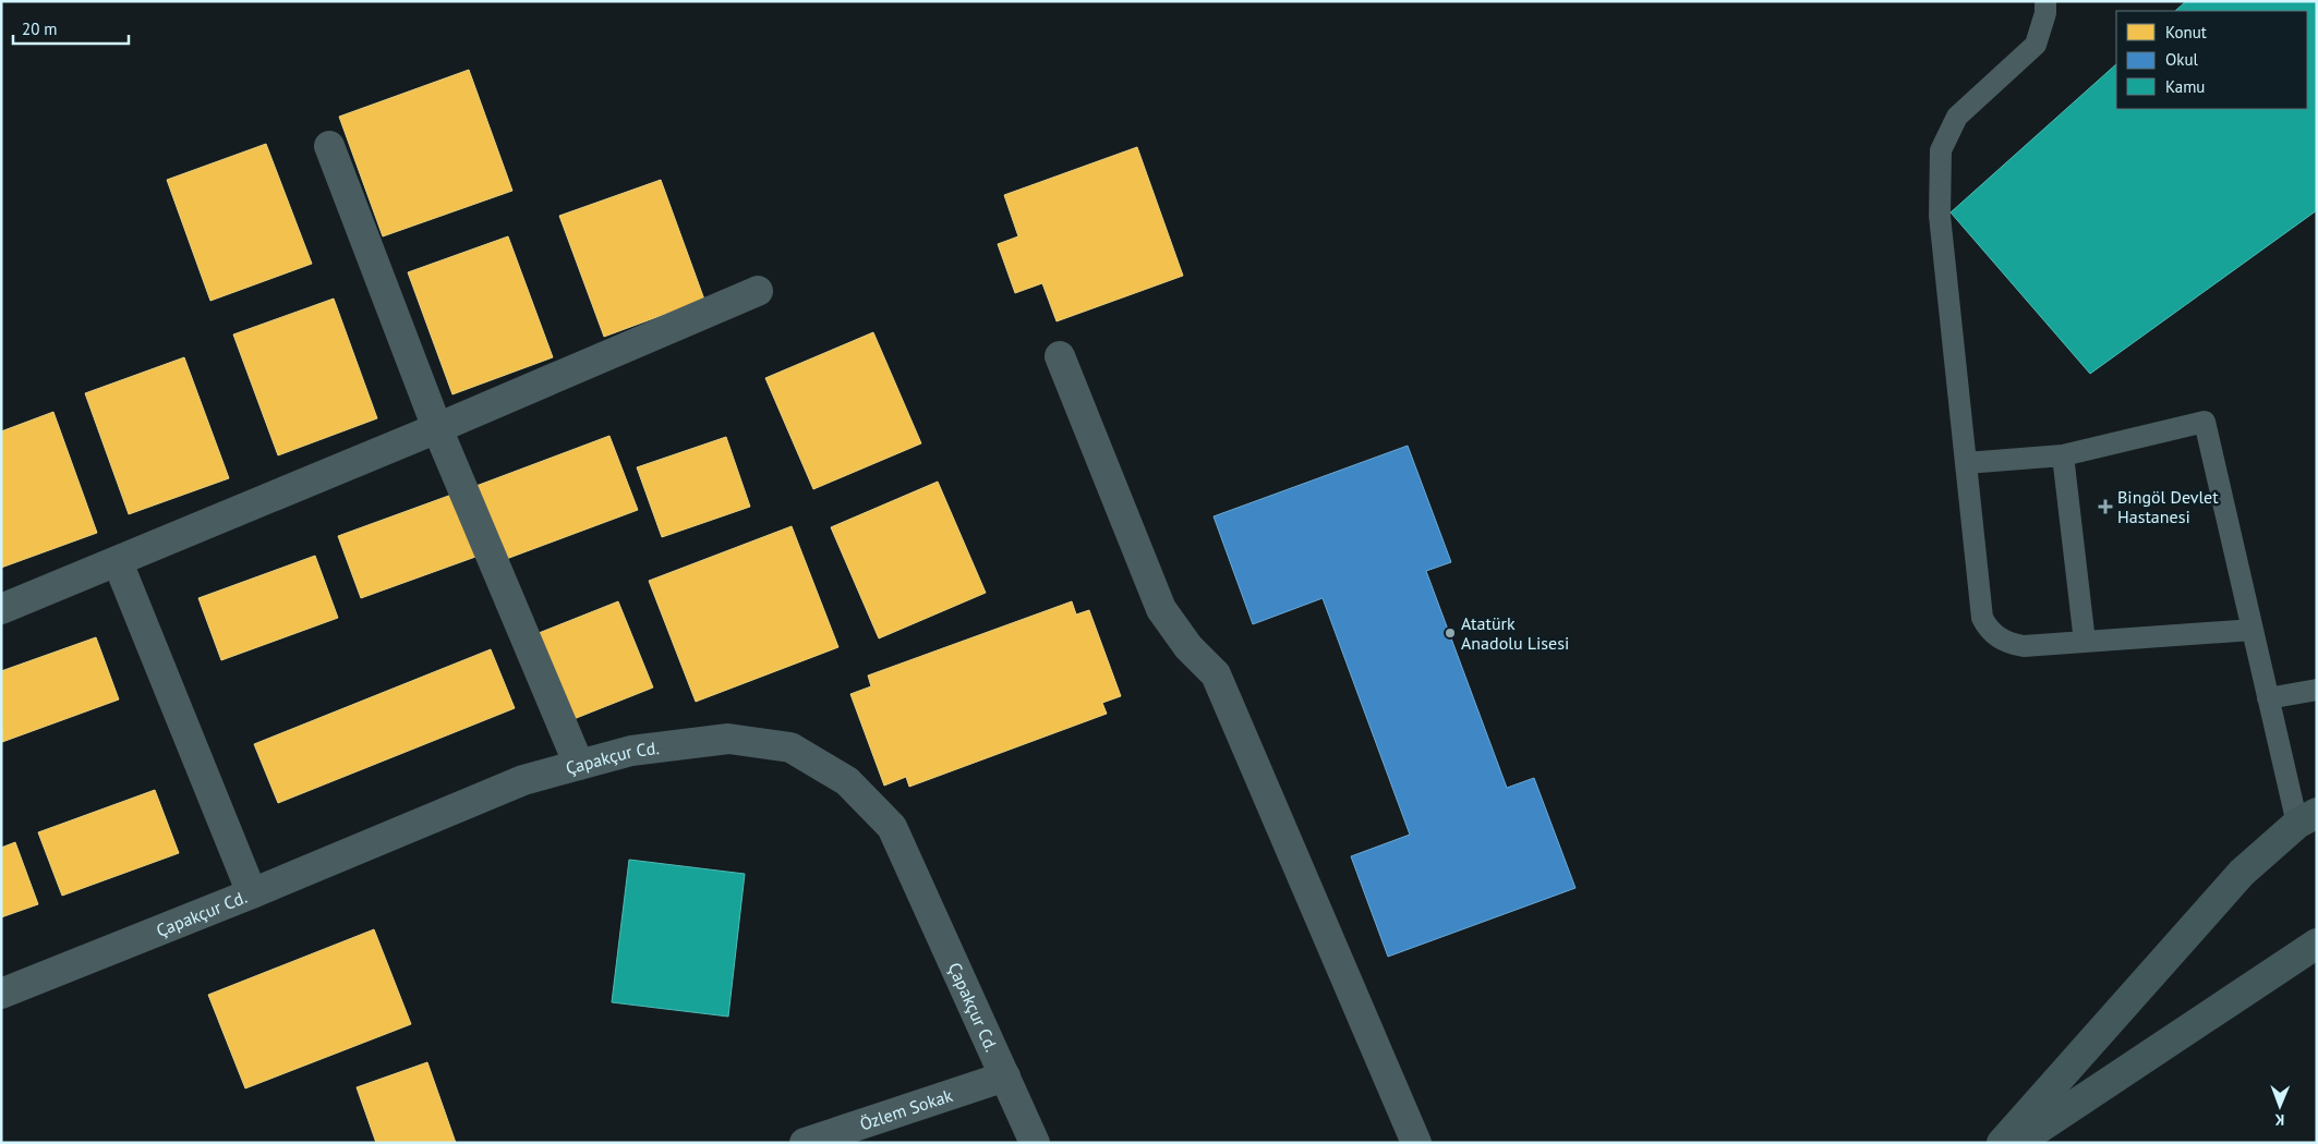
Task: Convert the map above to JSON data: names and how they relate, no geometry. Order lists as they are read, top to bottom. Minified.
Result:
{"streets":{"street":["Çapakçur Cd.","Özlem Sokak"]},"crossings":[["Çapakçur Cd.","Özlem Sokak"]],"places":{"health":["Bingöl Devlet Hastanesi"],"other":["Atatürk Anadolu Lisesi"]},"legend":["Konut","Okul","Kamu"],"scale_bar":"20 m","north":"bottom"}
